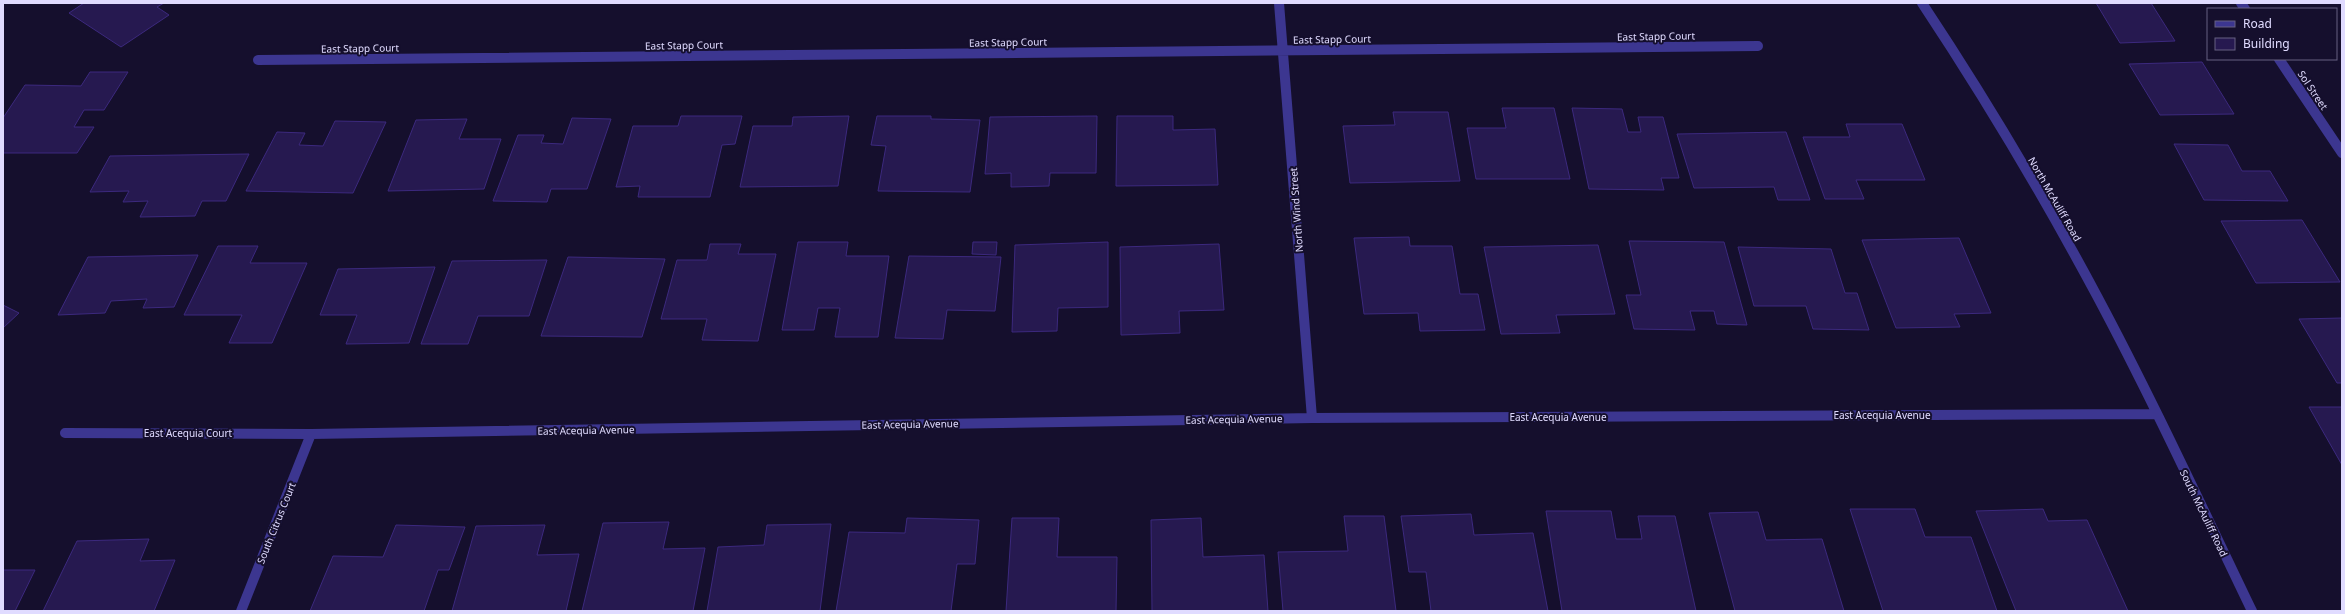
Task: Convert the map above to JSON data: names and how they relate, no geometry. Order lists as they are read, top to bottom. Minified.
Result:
{"streets":{"street":["East Stapp Court","Sol Street","North McAuliff Road","North Wind Street","East Acequia Avenue","East Acequia Court","South McAuliff Road","South Citrus Court"]},"crossings":[["East Stapp Court","North Wind Street"],["North McAuliff Road","East Acequia Avenue"],["North McAuliff Road","South McAuliff Road"],["North Wind Street","East Acequia Avenue"],["East Acequia Avenue","East Acequia Court"],["East Acequia Avenue","South McAuliff Road"],["East Acequia Avenue","South Citrus Court"],["East Acequia Court","South Citrus Court"]],"legend":["Road","Building"]}
